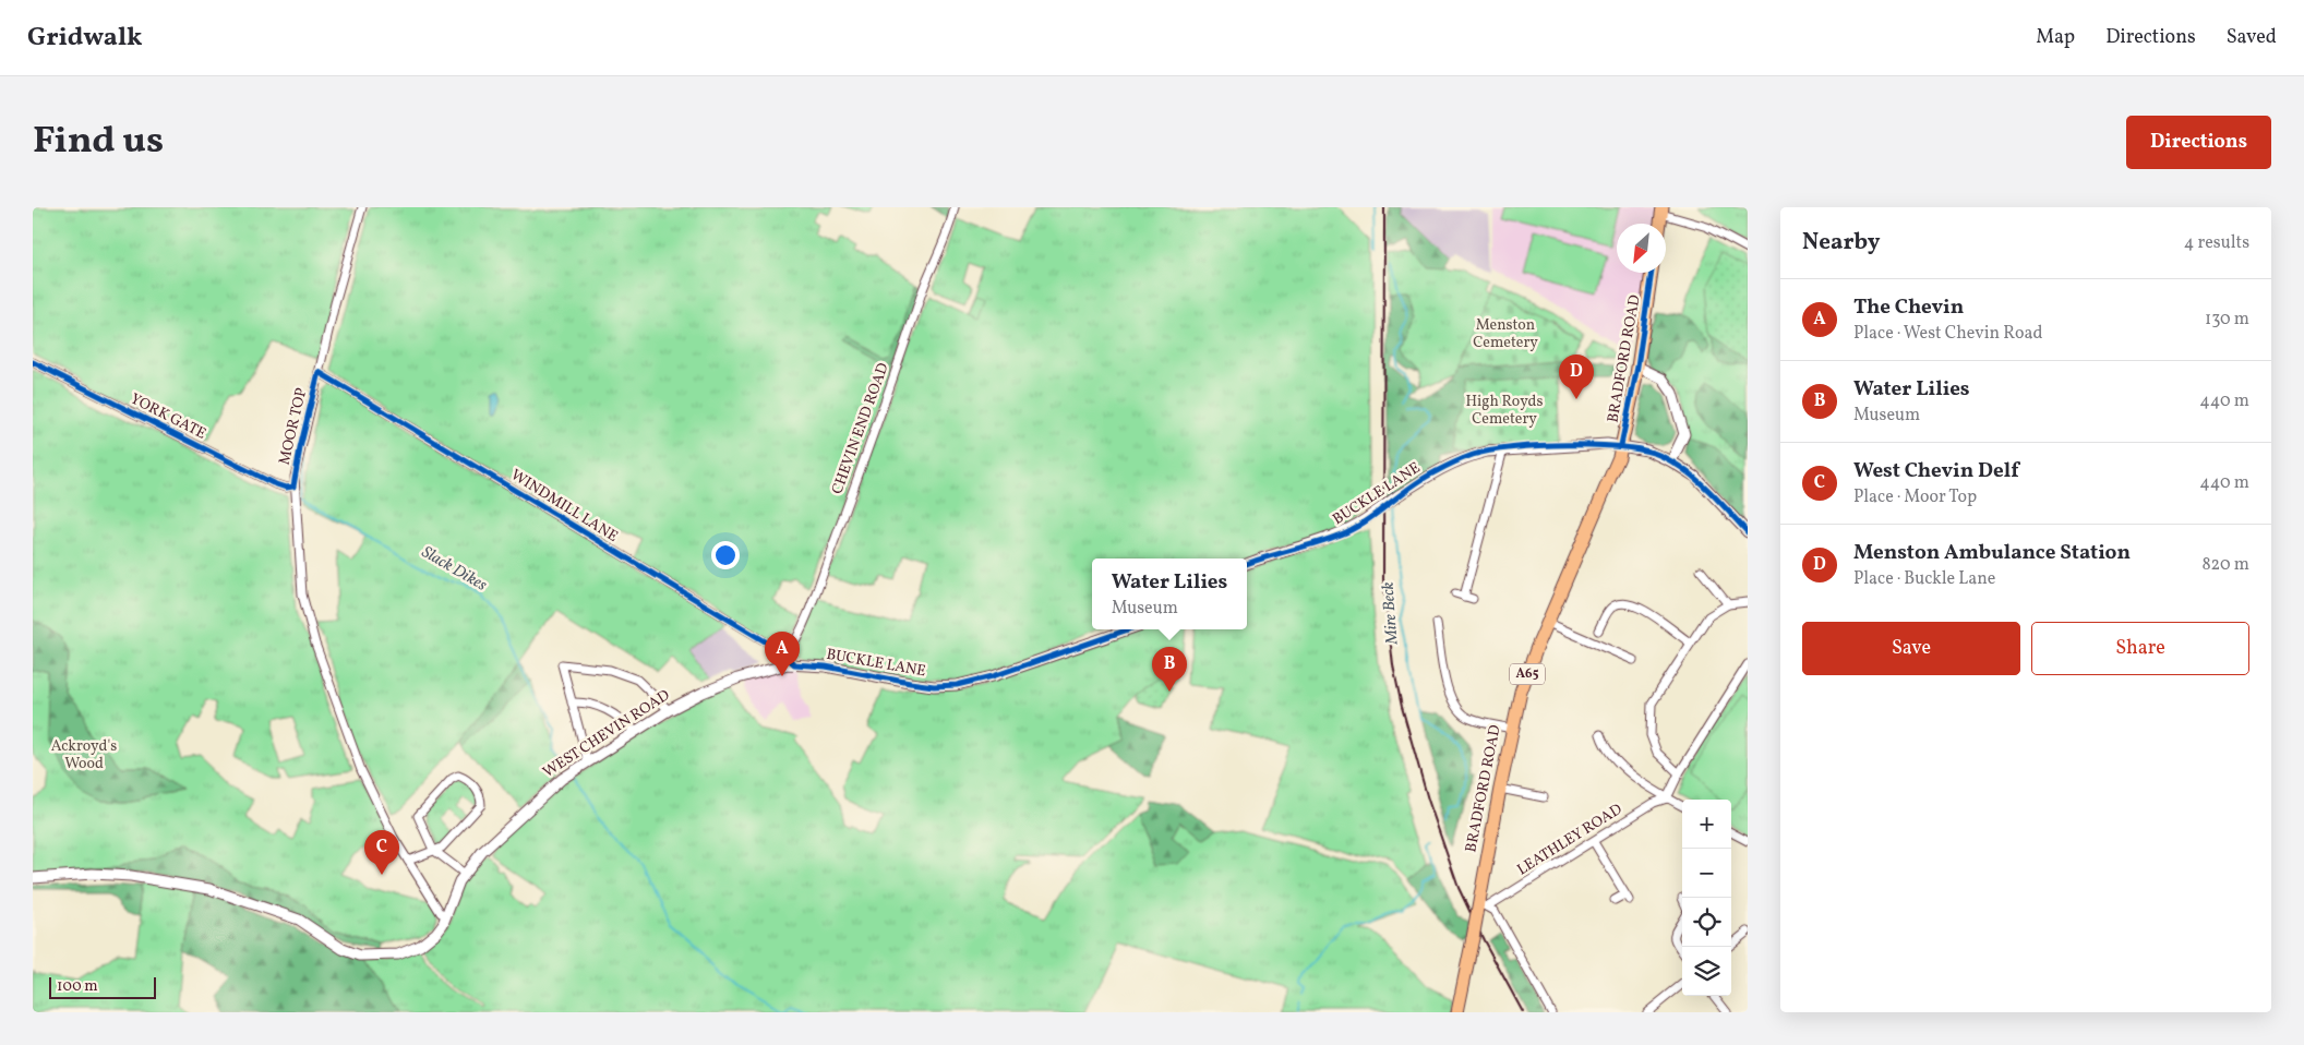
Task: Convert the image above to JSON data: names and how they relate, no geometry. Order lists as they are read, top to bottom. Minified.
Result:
{"streets":{"main road":["BRADFORD ROAD","A65"],"street":["YORK GATE","MOOR TOP","CHEVIN END ROAD","BUCKLE LANE","WINDMILL LANE","WEST CHEVIN ROAD","LEATHLEY ROAD"]},"crossings":[["BRADFORD ROAD","BUCKLE LANE"],["BRADFORD ROAD","LEATHLEY ROAD"],["YORK GATE","MOOR TOP"],["MOOR TOP","WINDMILL LANE"],["MOOR TOP","WEST CHEVIN ROAD"],["CHEVIN END ROAD","WINDMILL LANE"],["BUCKLE LANE","WINDMILL LANE"],["BUCKLE LANE","WEST CHEVIN ROAD"],["WINDMILL LANE","WEST CHEVIN ROAD"]],"water":["Slack Dikes","Mire Beck"],"parks":["Menston Cemetery","High Royds Cemetery","Ackroyd's Wood"],"scale_bar":"100 m","north":"bottom left","page":{"header":"Gridwalk","nav":["Map","Directions","Saved"],"title":"Find us","buttons":["Directions",["Save","Share"]],"heading":["Nearby","4 results"],"list":[{"mark":"A","name":"The Chevin","note":"Place · West Chevin Road","value":"130 m"},{"mark":"B","name":"Water Lilies","note":"Museum","value":"440 m"},{"mark":"C","name":"West Chevin Delf","note":"Place · Moor Top","value":"440 m"},{"mark":"D","name":"Menston Ambulance Station","note":"Place · Buckle Lane","value":"820 m"}],"pins":["D","A","B","C"],"popup":["Water Lilies","Museum"],"map_buttons":["+","−"],"scale":"100 m"}}
